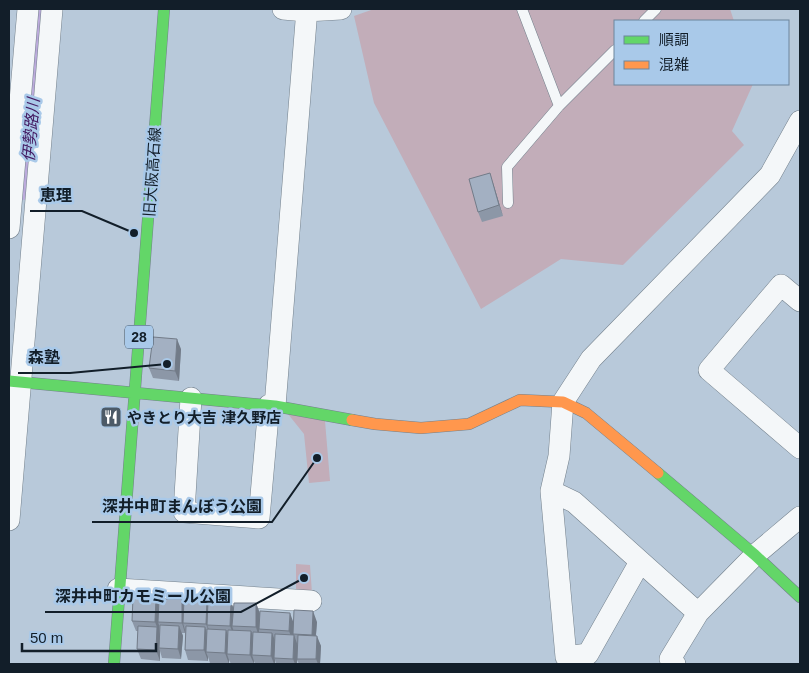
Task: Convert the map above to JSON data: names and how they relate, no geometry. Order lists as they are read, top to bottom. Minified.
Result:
{"streets":{"street":["旧大阪高石線","28"]},"water":["伊勢路川"],"places":{"other":["恵理","森塾","深井中町まんぼう公園","深井中町カモミール公園"],"restaurant":["やきとり大吉 津久野店"]},"legend":["順調","混雑"],"scale_bar":"50 m"}
